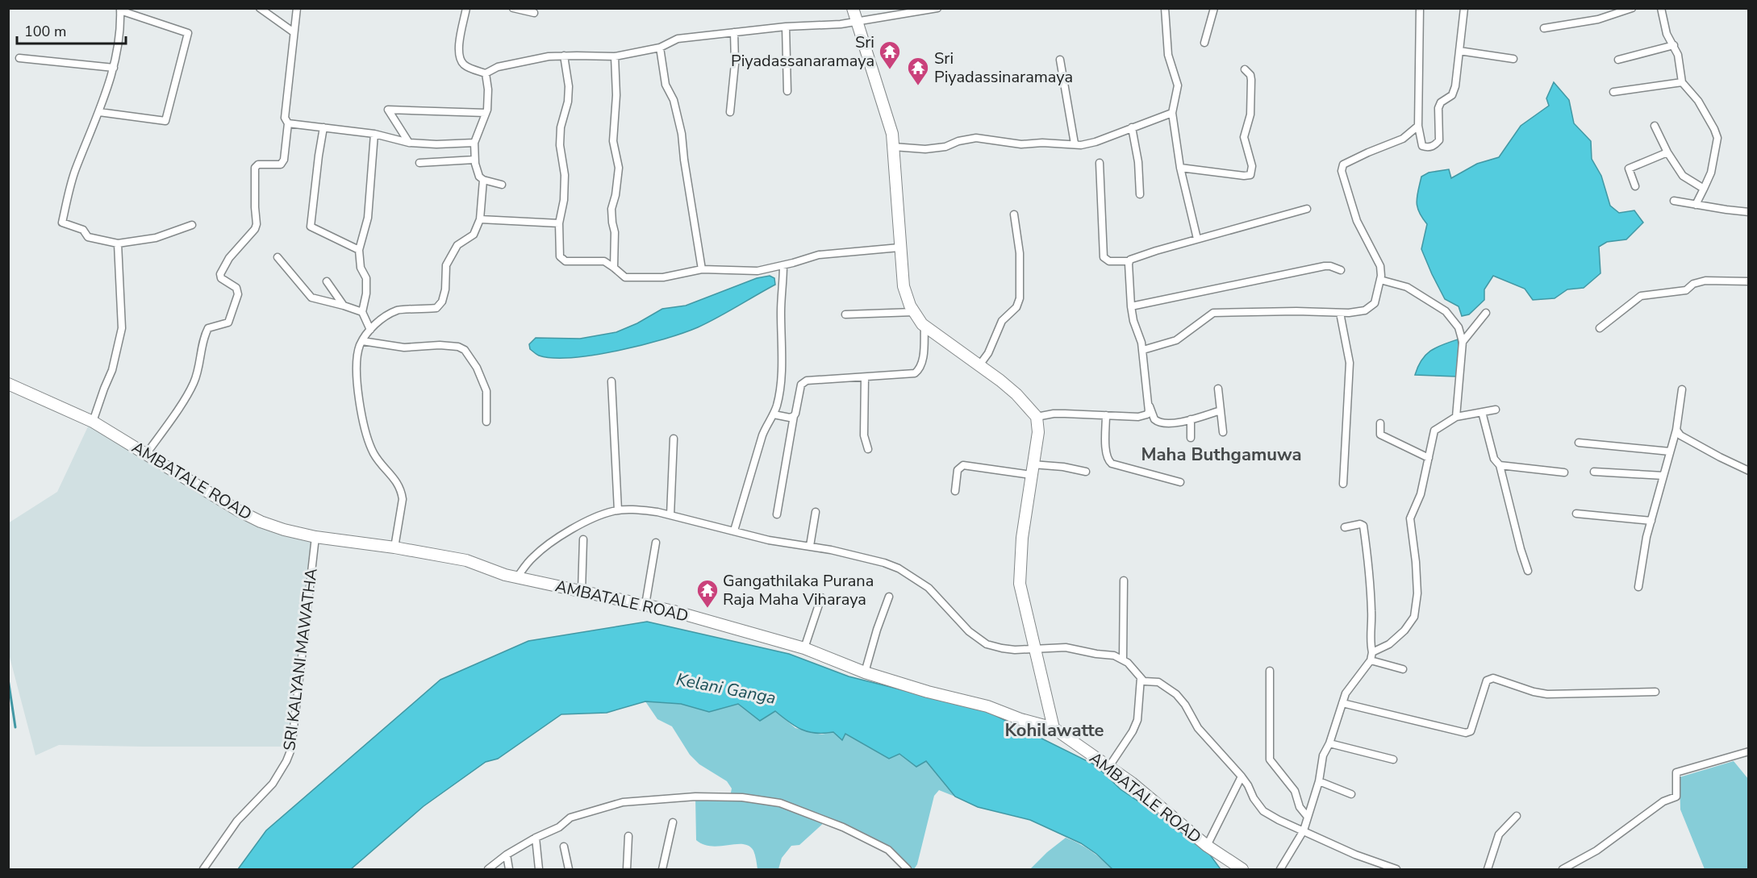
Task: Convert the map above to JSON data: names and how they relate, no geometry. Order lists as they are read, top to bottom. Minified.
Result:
{"streets":{"main road":["AMBATALE ROAD"],"street":["SRI KALYANI MAWATHA"]},"crossings":[["AMBATALE ROAD","SRI KALYANI MAWATHA"]],"districts":["Maha Buthgamuwa","Kohilawatte"],"water":["Kelani Ganga"],"places":{"temple":["Sri Piyadassanaramaya","Sri Piyadassinaramaya","Gangathilaka Purana Raja Maha Viharaya"]},"scale_bar":"100 m"}
